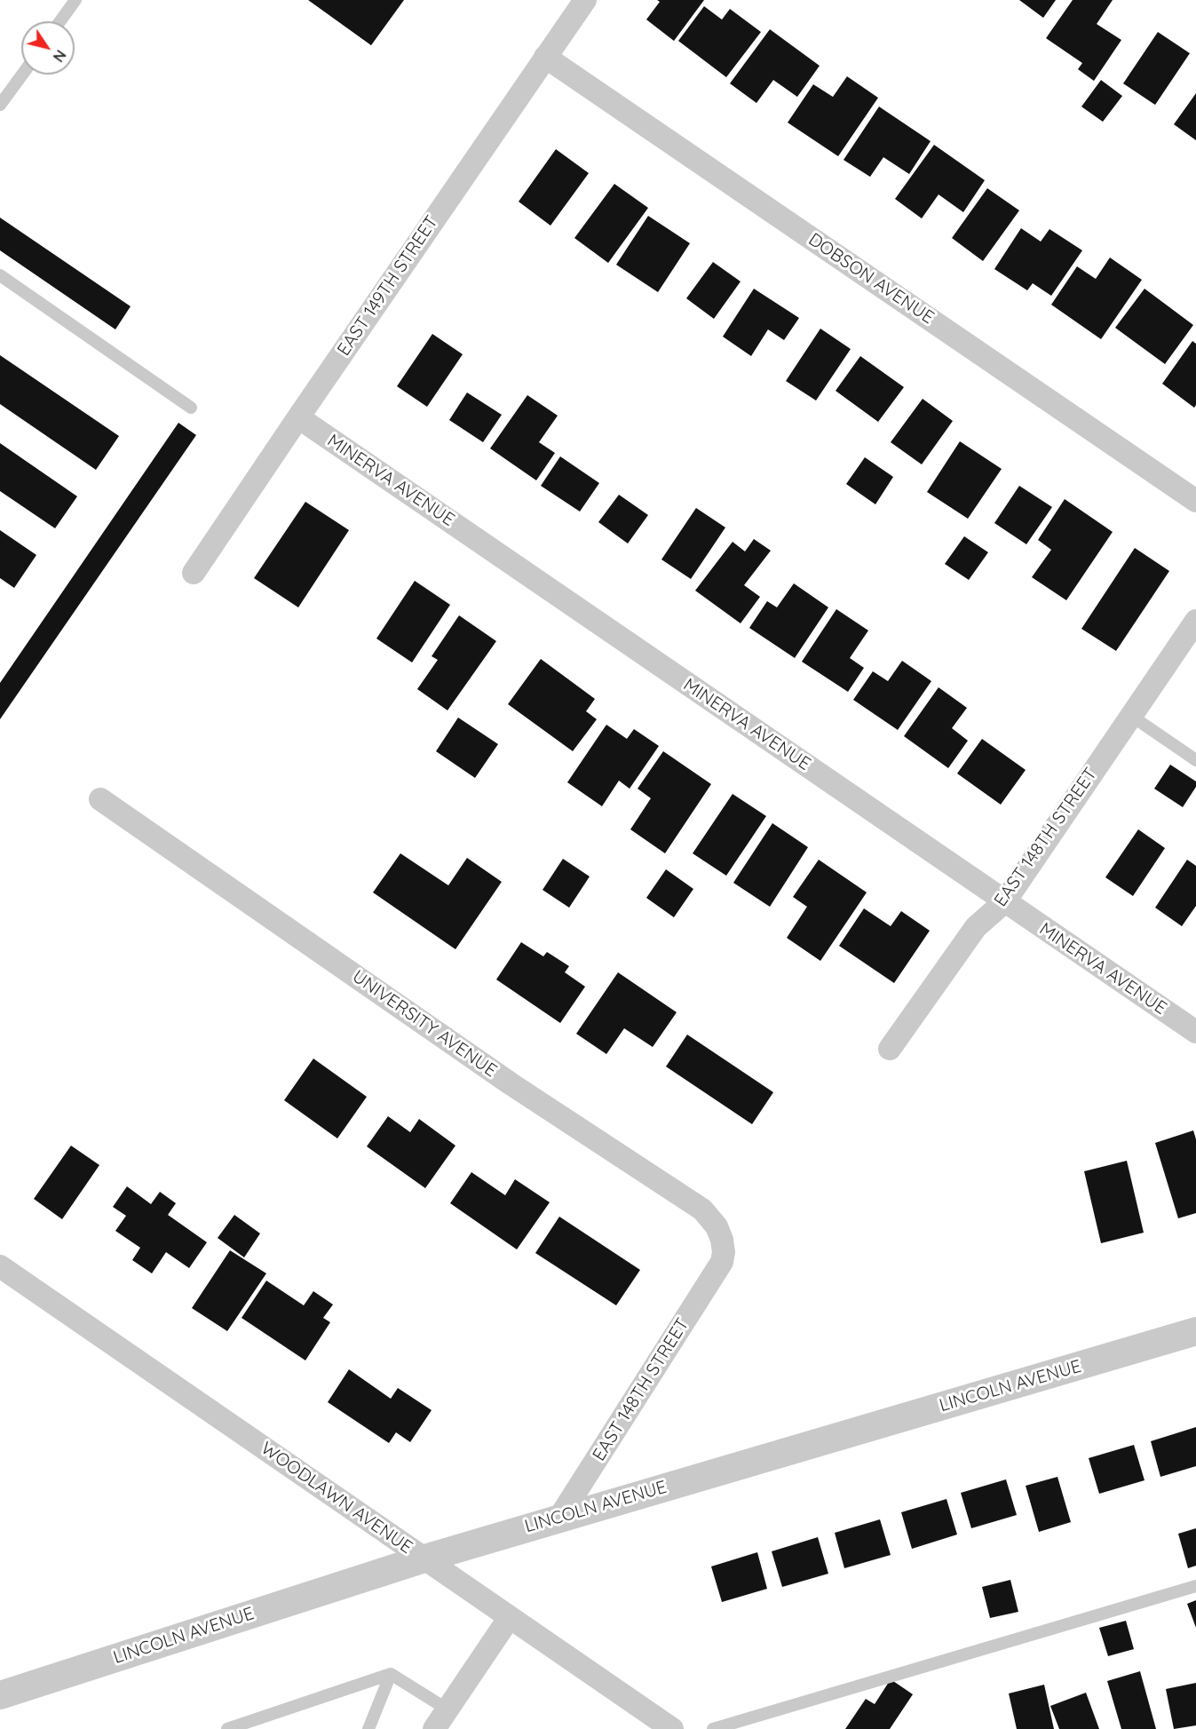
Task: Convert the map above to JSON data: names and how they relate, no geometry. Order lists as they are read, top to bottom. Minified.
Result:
{"streets":{"street":["DOBSON AVENUE","EAST 149TH STREET","MINERVA AVENUE","EAST 148TH STREET","UNIVERSITY AVENUE","LINCOLN AVENUE","WOODLAWN AVENUE"]},"crossings":[["DOBSON AVENUE","EAST 149TH STREET"],["EAST 149TH STREET","MINERVA AVENUE"],["MINERVA AVENUE","EAST 148TH STREET"],["EAST 148TH STREET","UNIVERSITY AVENUE"],["EAST 148TH STREET","LINCOLN AVENUE"],["LINCOLN AVENUE","WOODLAWN AVENUE"]],"north":"bottom right"}
